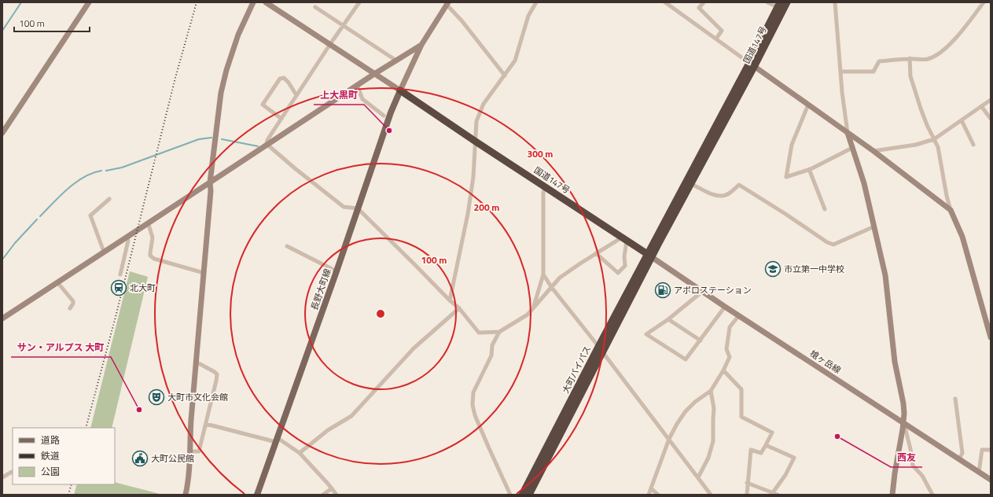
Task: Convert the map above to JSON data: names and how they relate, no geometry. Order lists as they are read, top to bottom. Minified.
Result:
{"streets":{"highway":["国道147号","大町バイパス"],"main road":["長野大町線"],"street":["槍ヶ岳線"]},"crossings":[["国道147号","長野大町線"],["国道147号","槍ヶ岳線"],["国道147号","大町バイパス"],["槍ヶ岳線","大町バイパス"]],"places":{"other":["上大黒町","サン・アルプス 大町","西友"],"school or university":["市立第一中学校"],"station":["北大町"],"fuel station":["アポロステーション"],"theatre":["大町市文化会館"],"public building":["大町公民館"]},"legend":["道路","鉄道","公園"],"scale_bar":"100 m","rings":["300 m","200 m","100 m"]}
